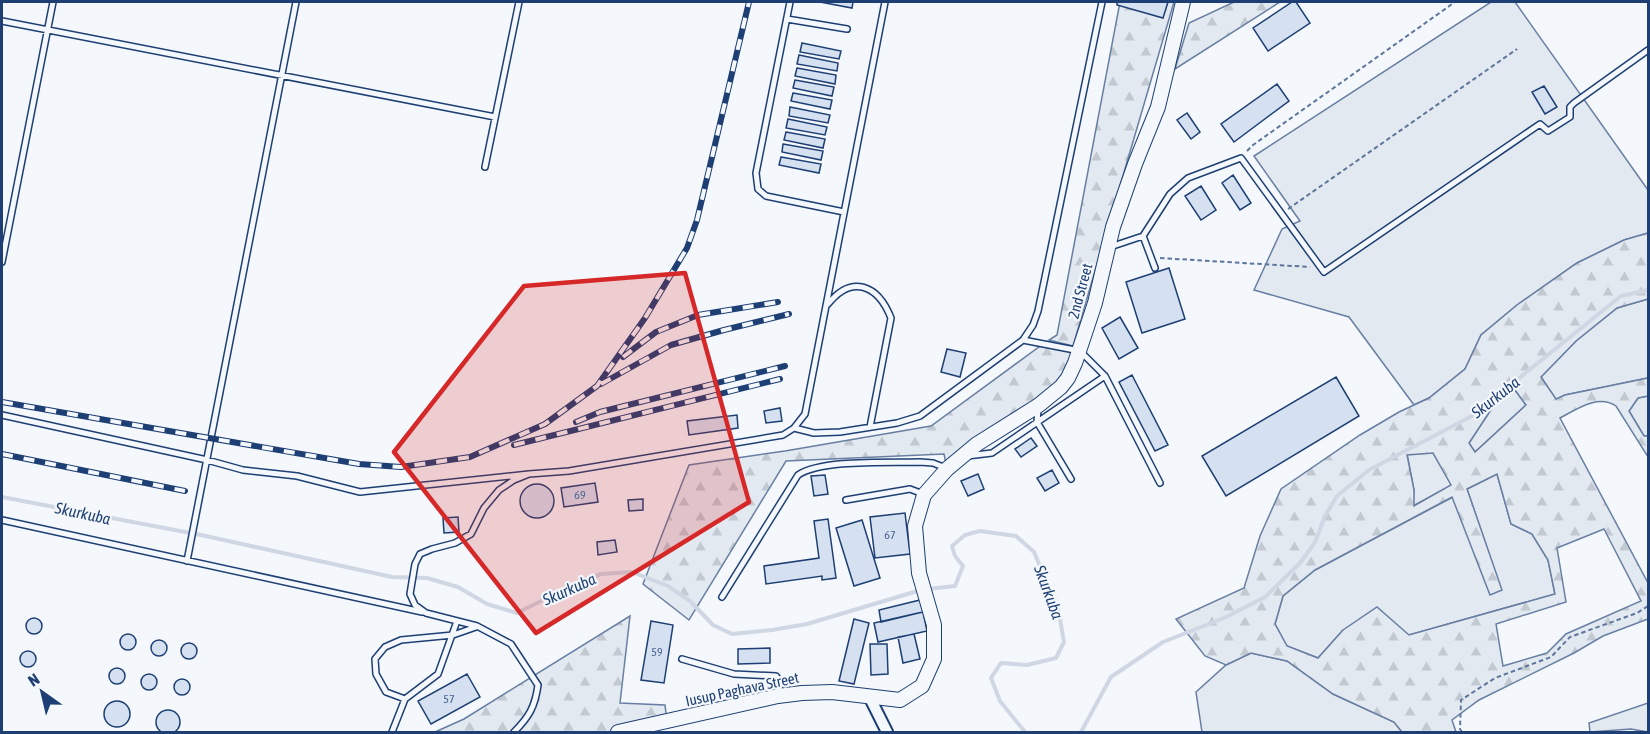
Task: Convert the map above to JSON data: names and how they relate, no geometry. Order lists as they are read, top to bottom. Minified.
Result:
{"streets":{"street":["2nd Street","Iusup Paghava Street"]},"crossings":[["2nd Street","Iusup Paghava Street"]],"water":["Skurkuba"],"house_numbers":["69","67","59","57"],"north":"top left"}
